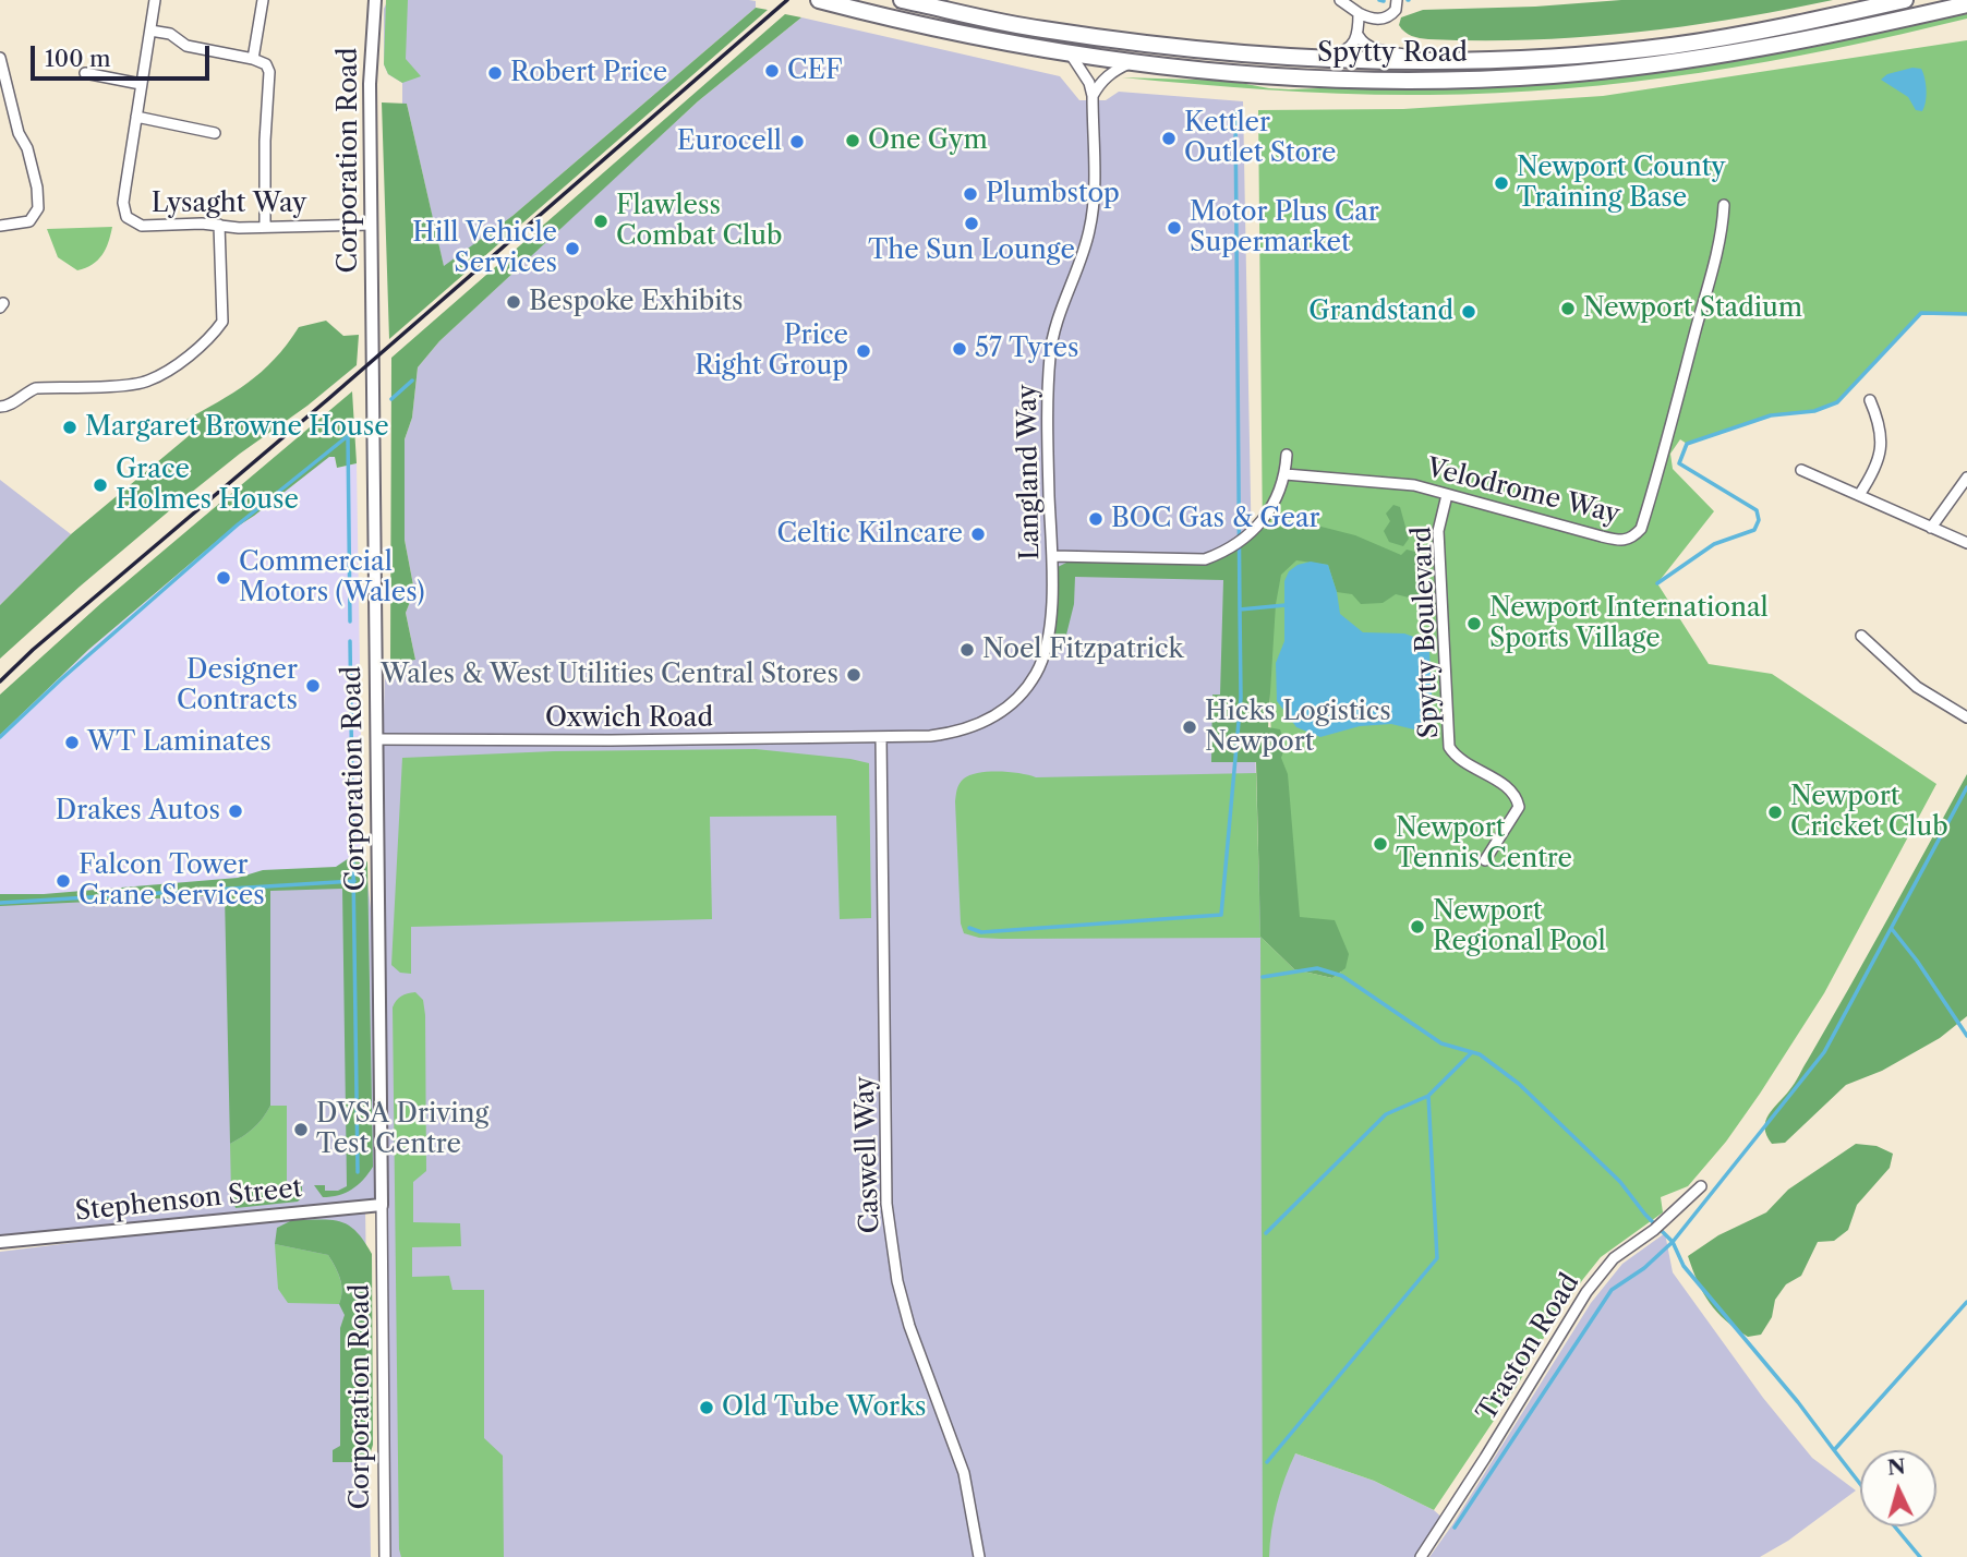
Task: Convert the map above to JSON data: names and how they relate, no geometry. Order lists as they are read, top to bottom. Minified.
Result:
{"streets":{"main road":["Spytty Road"],"street":["Corporation Road","Lysaght Way","Langland Way","Velodrome Way","Spytty Boulevard","Oxwich Road","Caswell Way","Stephenson Street","Traston Road"]},"crossings":[["Spytty Road","Langland Way"],["Corporation Road","Lysaght Way"],["Corporation Road","Oxwich Road"],["Corporation Road","Stephenson Street"],["Langland Way","Oxwich Road"],["Langland Way","Caswell Way"],["Velodrome Way","Spytty Boulevard"],["Oxwich Road","Caswell Way"]],"places":["CEF","Robert Price","Kettler Outlet Store","One Gym","Eurocell","Newport County Training Base","Plumbstop","Flawless Combat Club","The Sun Lounge","Motor Plus Car Supermarket","Hill Vehicle Services","Bespoke Exhibits","Newport Stadium","Grandstand","57 Tyres","Price Right Group","Margaret Browne House","Grace Holmes House","BOC Gas & Gear","Celtic Kilncare","Commercial Motors (Wales)","Newport International Sports Village","Noel Fitzpatrick","Wales & West Utilities Central Stores","Designer Contracts","Hicks Logistics Newport","WT Laminates","Drakes Autos","Newport Cricket Club","Newport Tennis Centre","Falcon Tower Crane Services","Newport Regional Pool","DVSA Driving Test Centre","Old Tube Works"],"scale_bar":"100 m","north":"top"}
